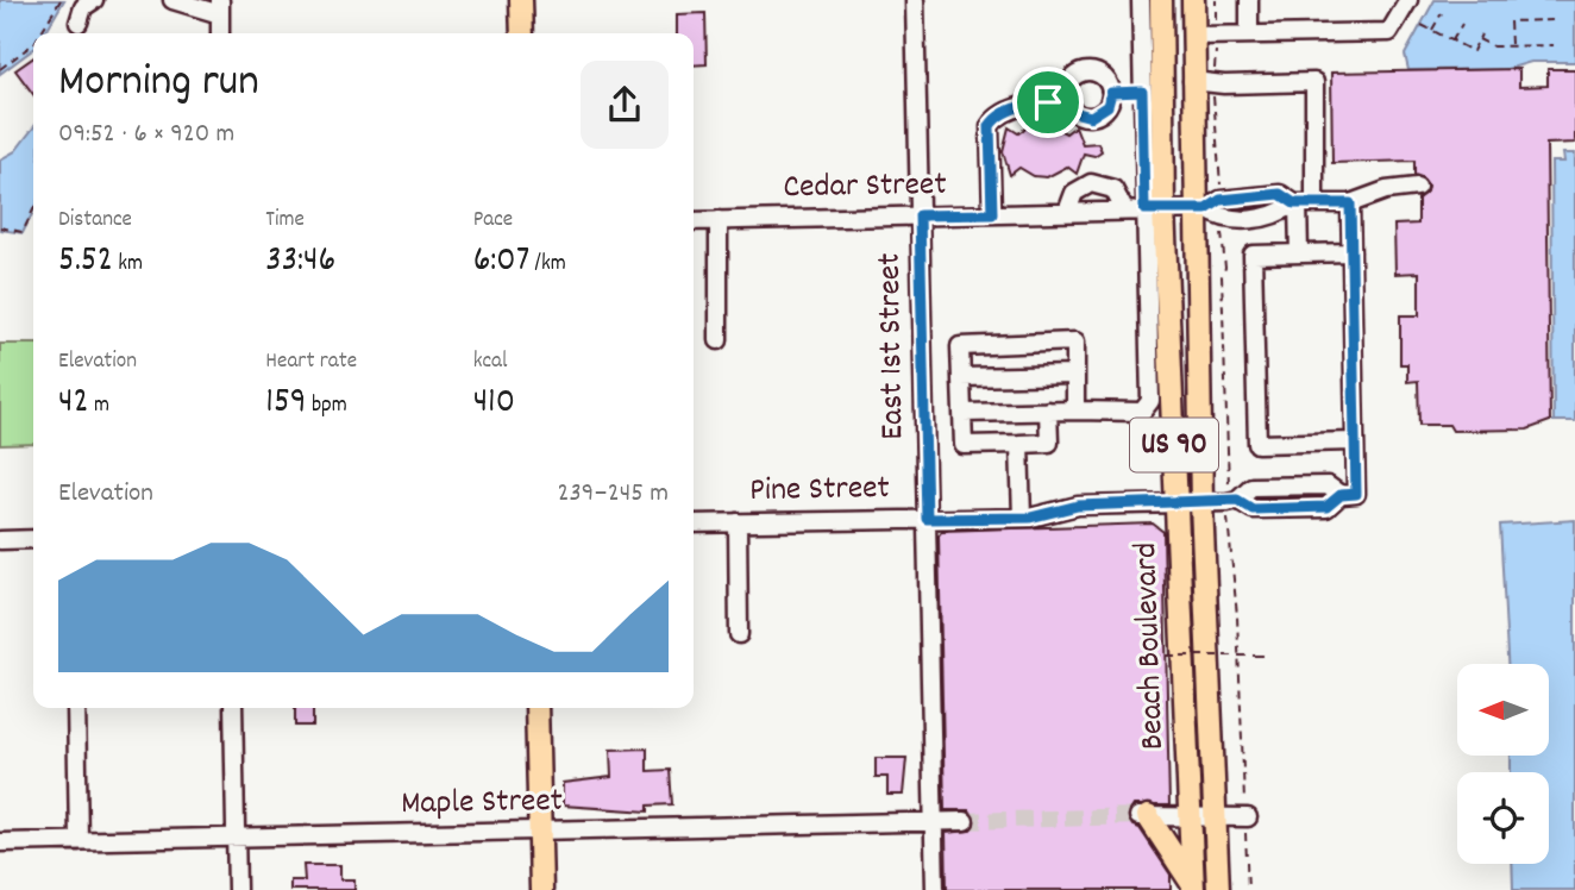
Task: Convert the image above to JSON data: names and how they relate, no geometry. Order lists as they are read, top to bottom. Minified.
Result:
{"streets":{"main road":["US 90","Beach Boulevard"],"street":["Cedar Street","East 1st Street","Pine Street","Maple Street"]},"crossings":[["Cedar Street","East 1st Street"],["Cedar Street","Beach Boulevard"],["East 1st Street","Pine Street"],["East 1st Street","Maple Street"],["Pine Street","Beach Boulevard"]],"north":"left","page":{"heading":["Morning run","09:52 · 6 × 920 m"],"stats":[["Distance","5.52 km"],["Time","33:46"],["Pace","6:07 /km"],["Elevation","42 m"],["Heart rate","159 bpm"],["kcal","410"]],"chart":["Elevation","239–245 m"]}}
